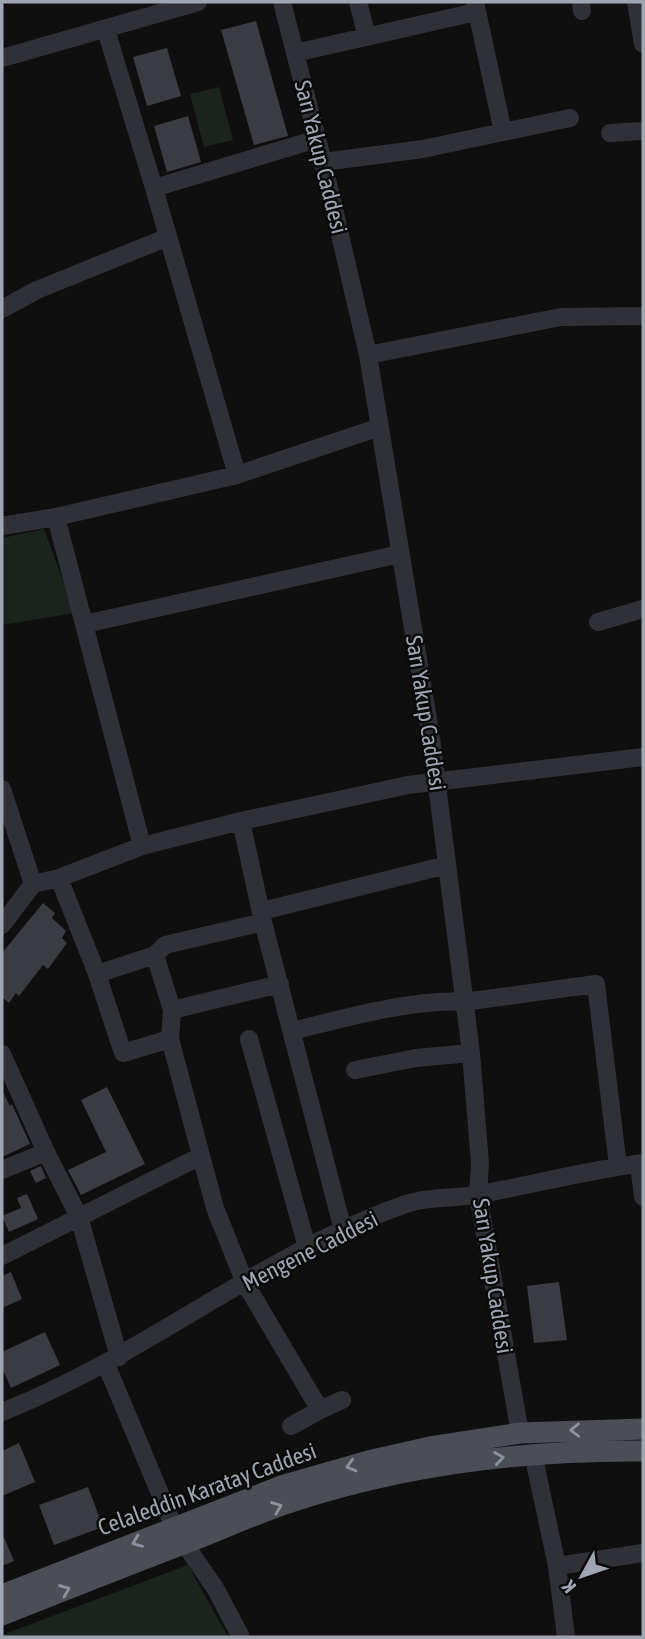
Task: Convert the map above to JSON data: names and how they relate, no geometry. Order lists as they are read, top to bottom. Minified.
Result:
{"streets":{"main road":["Celaleddin Karatay Caddesi"],"street":["Sarı Yakup Caddesi","Mengene Caddesi"]},"crossings":[["Sarı Yakup Caddesi","Mengene Caddesi"],["Sarı Yakup Caddesi","Celaleddin Karatay Caddesi"]],"north":"bottom left"}
